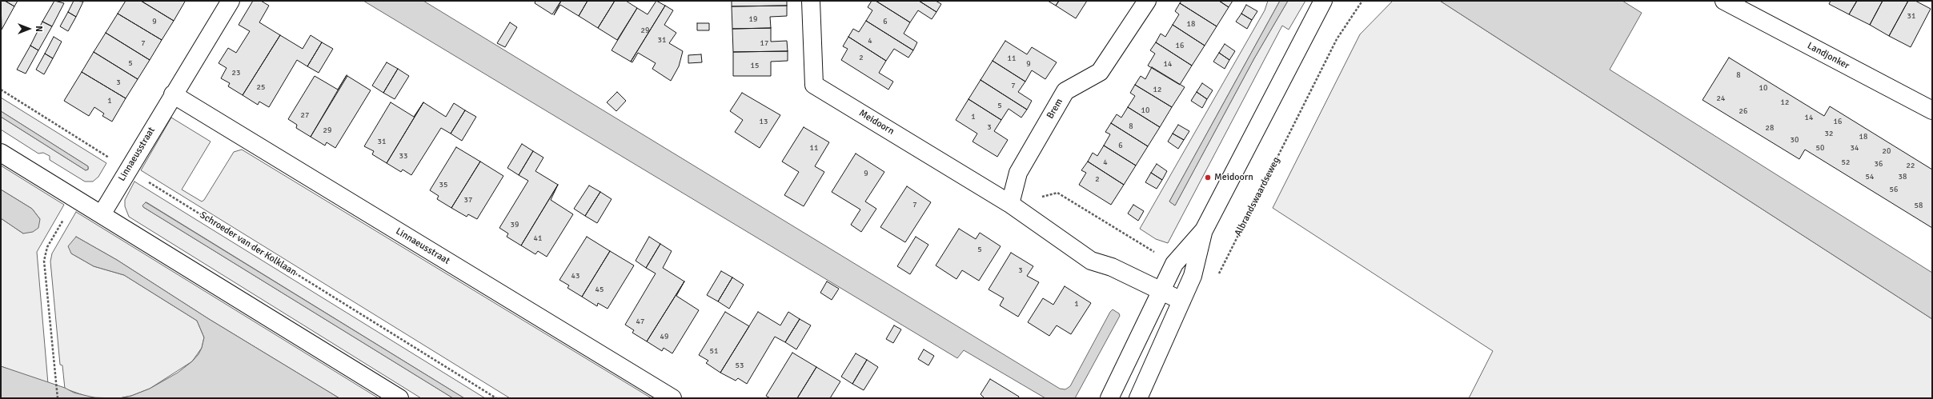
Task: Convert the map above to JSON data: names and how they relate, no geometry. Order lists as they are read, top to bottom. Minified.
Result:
{"streets":{"street":["Landjonker","Brem","Meidoorn","Linnaeusstraat"],"path":["Albrandswaardseweg","Schroeder van der Kolklaan"]},"crossings":[["Brem","Meidoorn"],["Linnaeusstraat","Schroeder van der Kolklaan"]],"places":["Meidoorn"],"house_numbers":["31","19","9","6","18","29","31","4","7","17","16","2","11","5","9","14","15","23","8","3","7","25","10","12","24","1","12","5","10","26","27","1","14","13","16","8","3","28","29","32","18","30","31","6","11","50","34","20","33","4","52","36","22","9","54","38","2","35","56","37","7","58","39","41","5","3","43","45","1","47","49","51","53"],"north":"right"}
